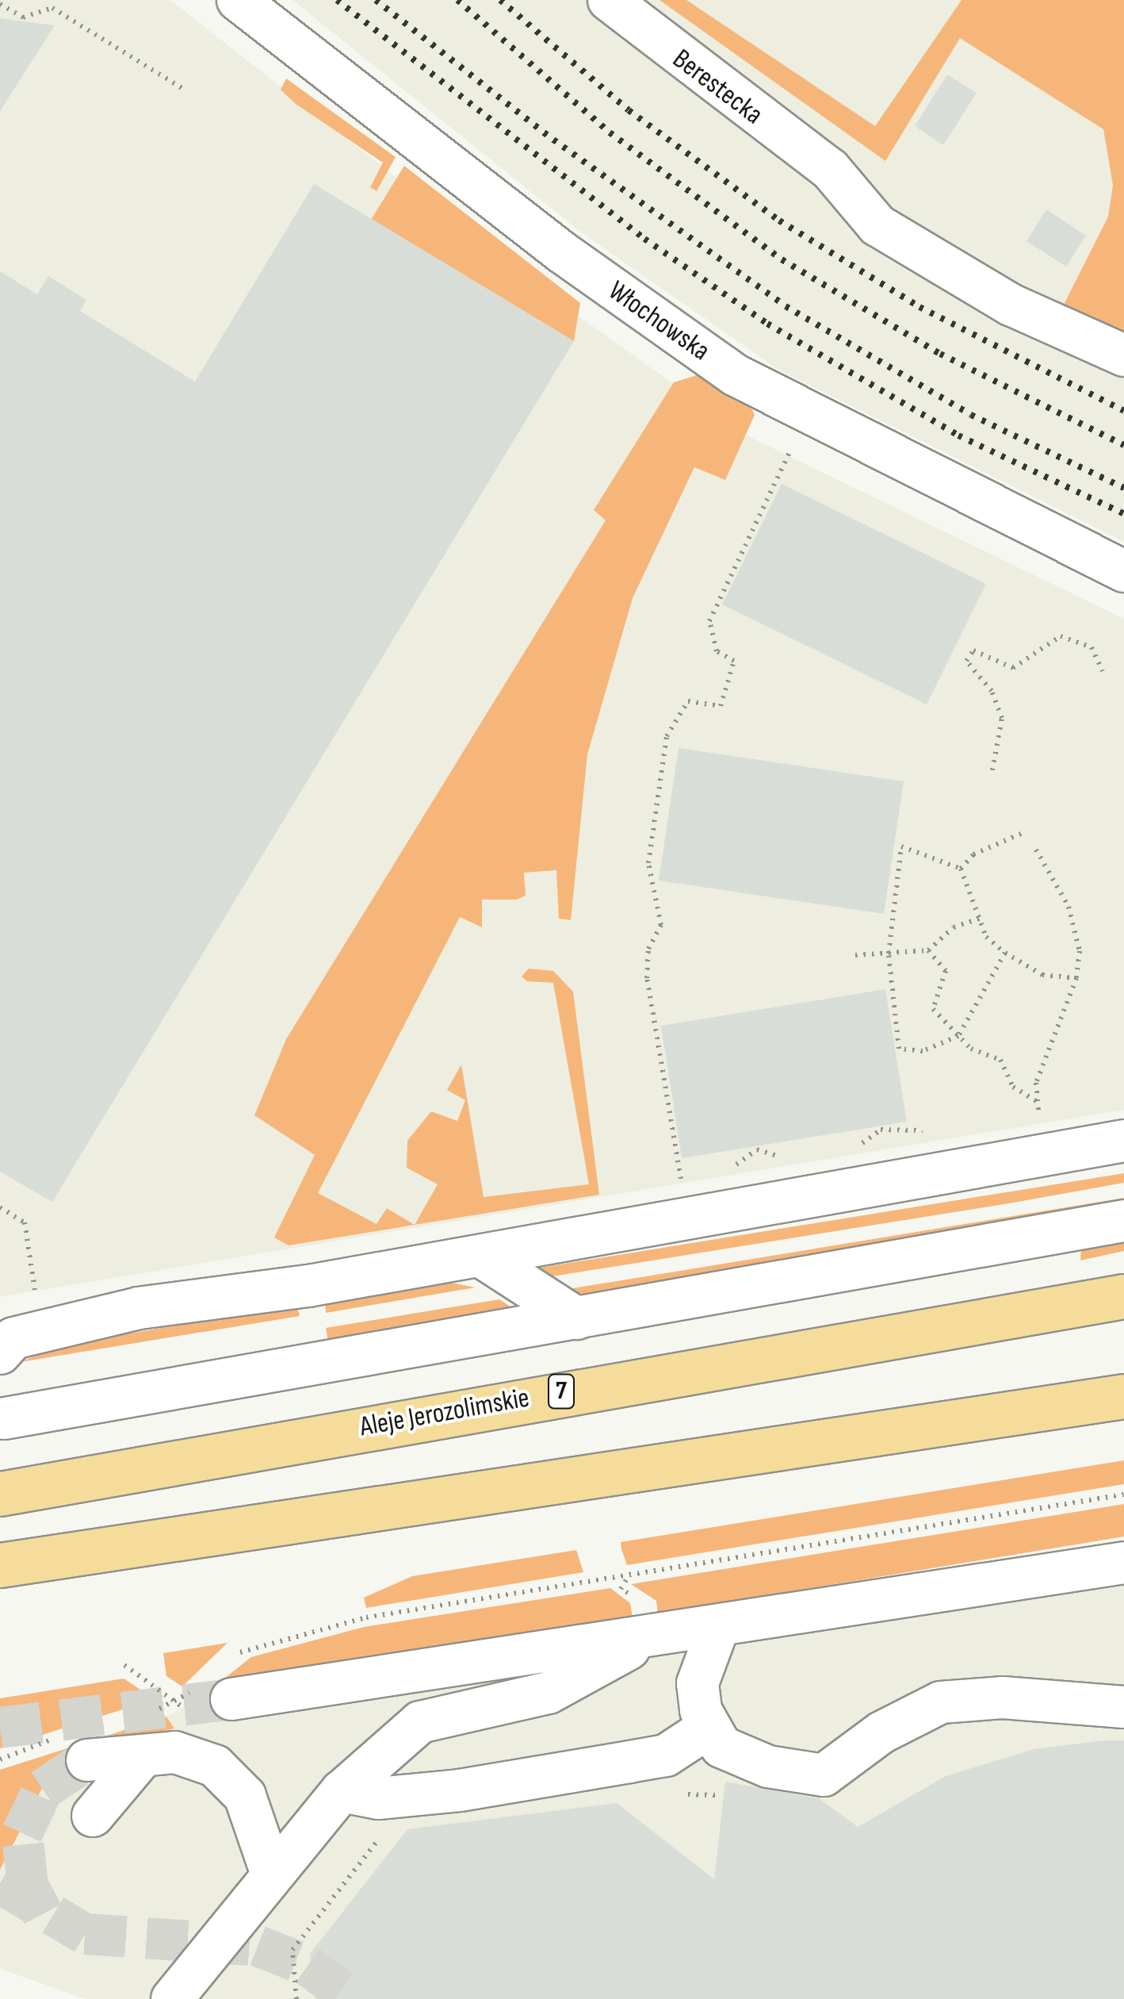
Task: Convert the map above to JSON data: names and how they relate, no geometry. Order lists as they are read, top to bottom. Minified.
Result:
{"streets":{"main road":["7","Aleje Jerozolimskie"],"street":["Berestecka","Włochowska"]}}
